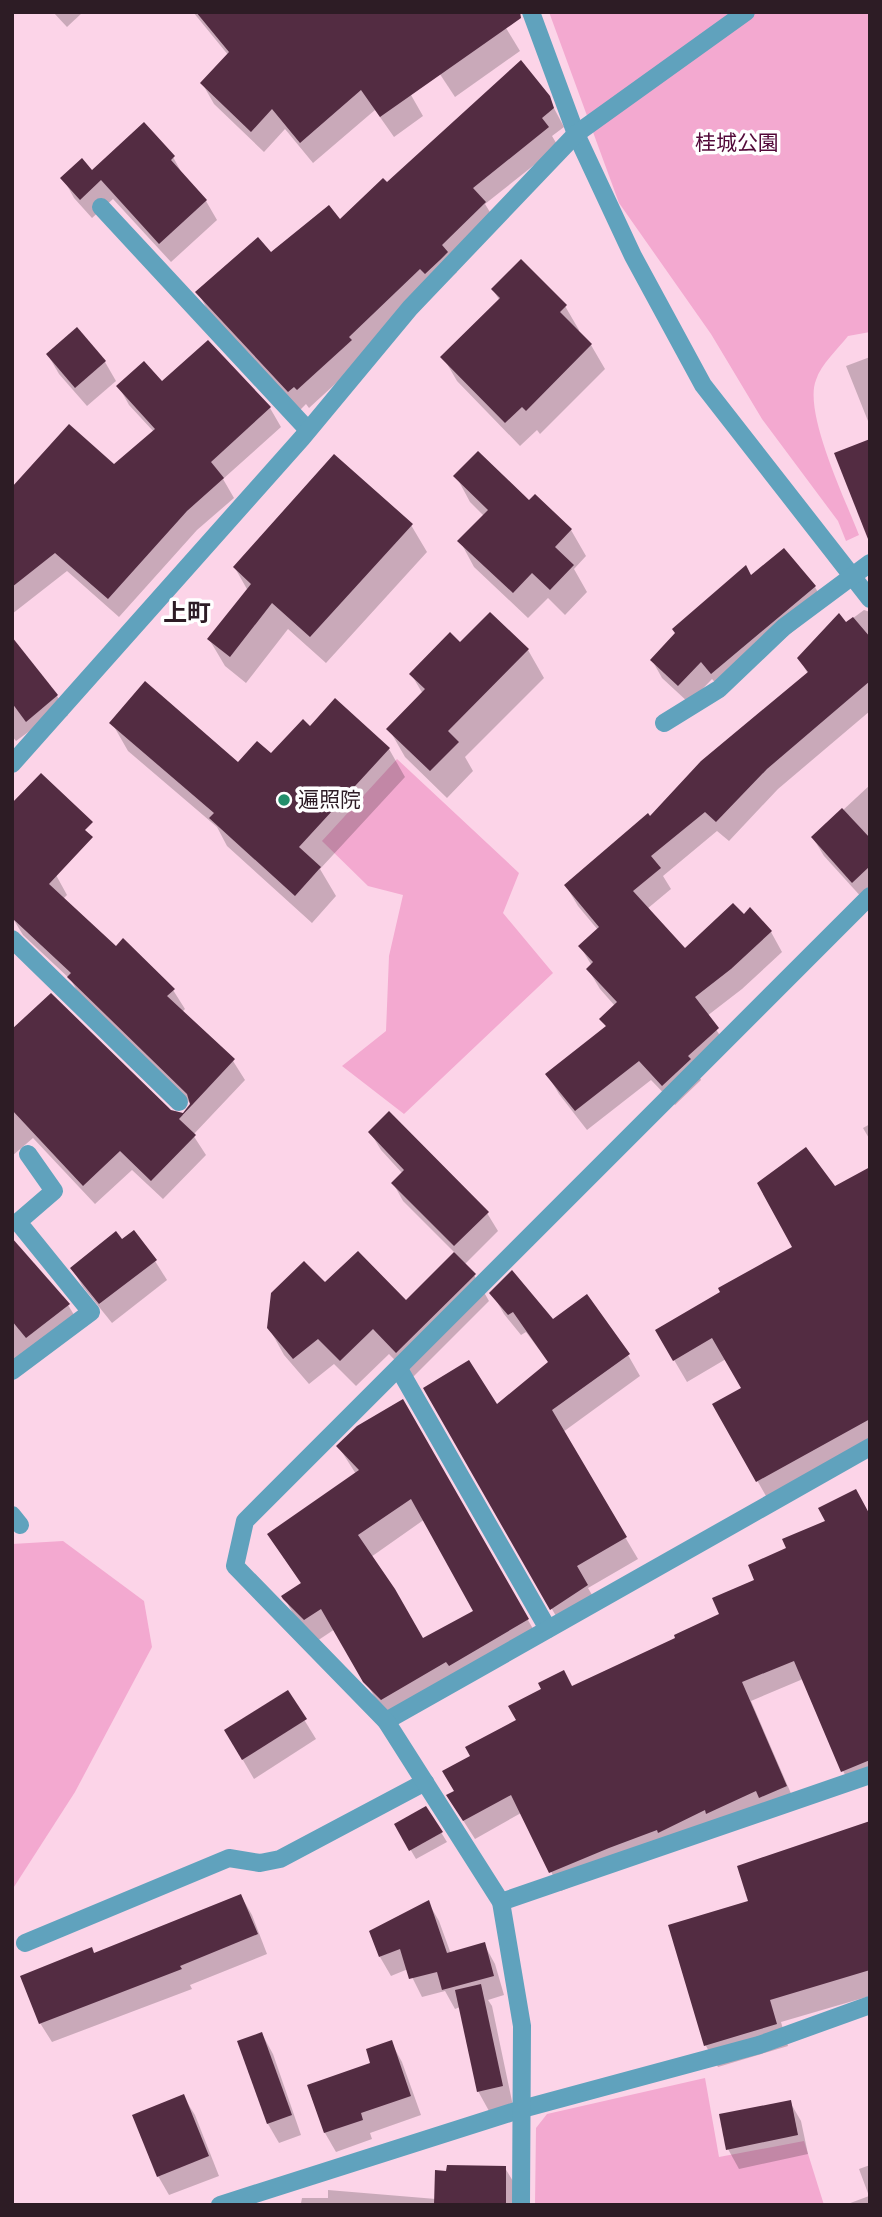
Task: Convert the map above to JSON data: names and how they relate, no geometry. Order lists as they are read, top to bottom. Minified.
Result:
{"districts":["上町"],"parks":["桂城公園"],"places":["遍照院"]}
